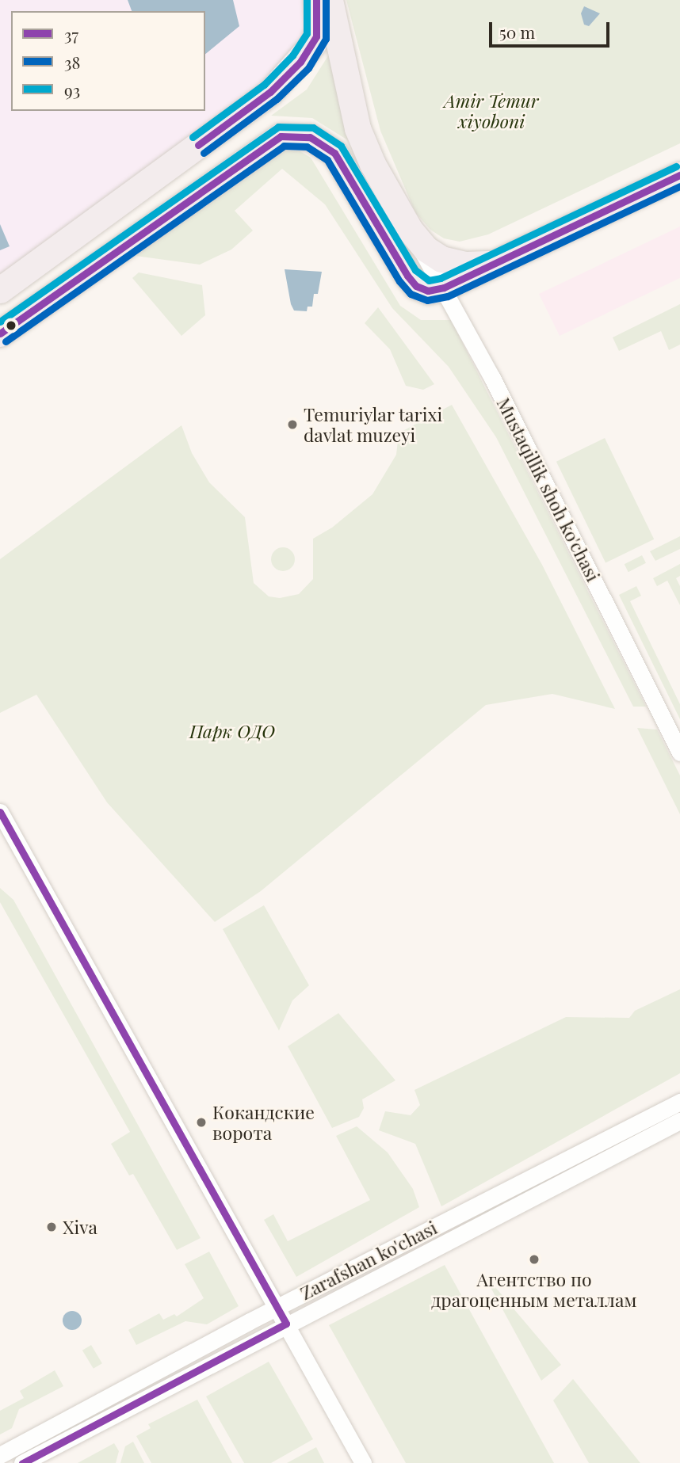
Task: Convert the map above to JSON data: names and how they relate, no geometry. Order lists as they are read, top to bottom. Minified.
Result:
{"streets":{"street":["Mustaqillik shoh ko'chasi","Zarafshan ko'chasi"]},"parks":["Amir Temur xiyoboni","Парк ОДО"],"places":["Temuriylar tarixi davlat muzeyi","Кокандские ворота","Xiva","Агентство по драгоценным металлам"],"lines":["transit line 37","transit line 38","transit line 93"],"legend":["37","38","93"],"scale_bar":"50 m"}
